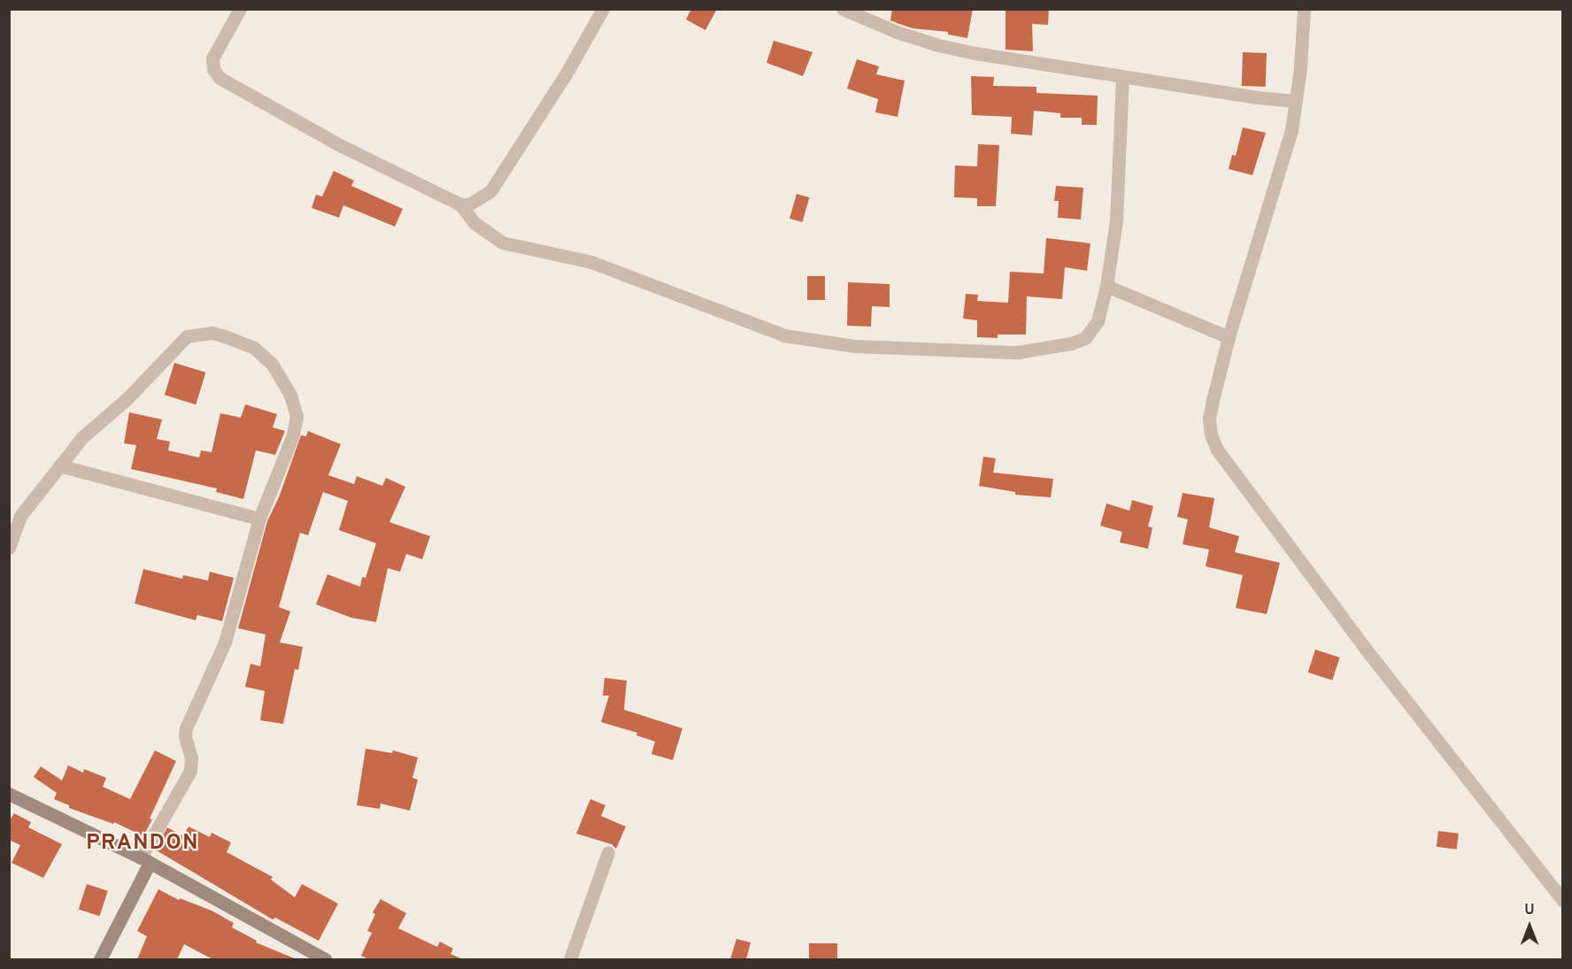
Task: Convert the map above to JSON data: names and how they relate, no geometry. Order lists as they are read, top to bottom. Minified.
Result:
{"districts":["PRANDON"],"north":"top"}
